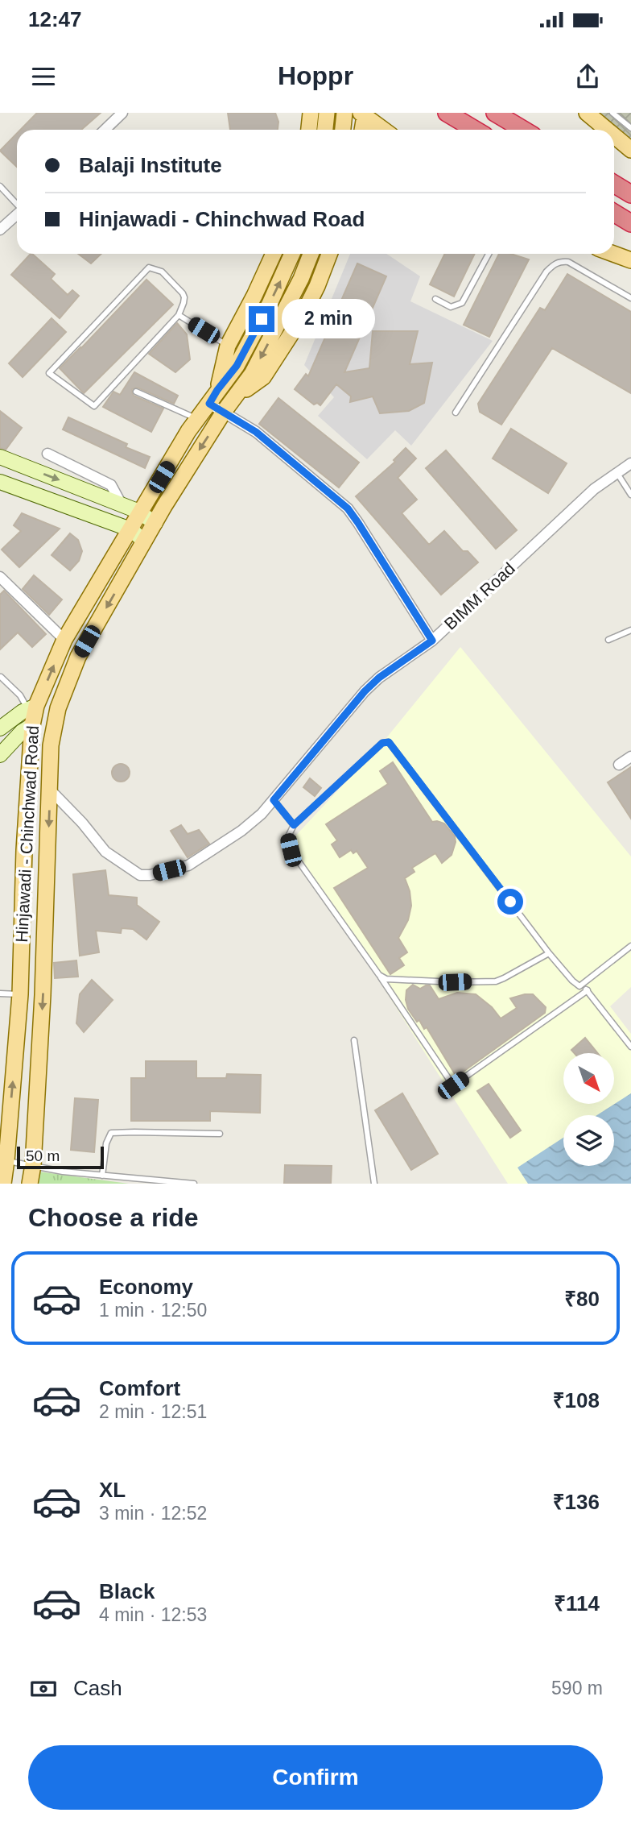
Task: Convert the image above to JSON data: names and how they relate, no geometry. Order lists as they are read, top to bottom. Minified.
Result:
{"streets":{"main road":["Hinjawadi - Chinchwad Road"],"street":["BIMM Road"]},"crossings":[["BIMM Road","Hinjawadi - Chinchwad Road"]],"scale_bar":"50 m","north":"bottom right","page":{"status":"12:47","header":"Hoppr","banner":["Balaji Institute","Hinjawadi - Chinchwad Road"],"bubble":"2 min","scale":"50 m","heading":"Choose a ride","list":[{"name":"Economy","note":"1 min · 12:50","value":"₹80"},{"name":"Comfort","note":"2 min · 12:51","value":"₹108"},{"name":"XL","note":"3 min · 12:52","value":"₹136"},{"name":"Black","note":"4 min · 12:53","value":"₹114"}],"pay":["Cash","590 m"],"buttons":"Confirm"}}
